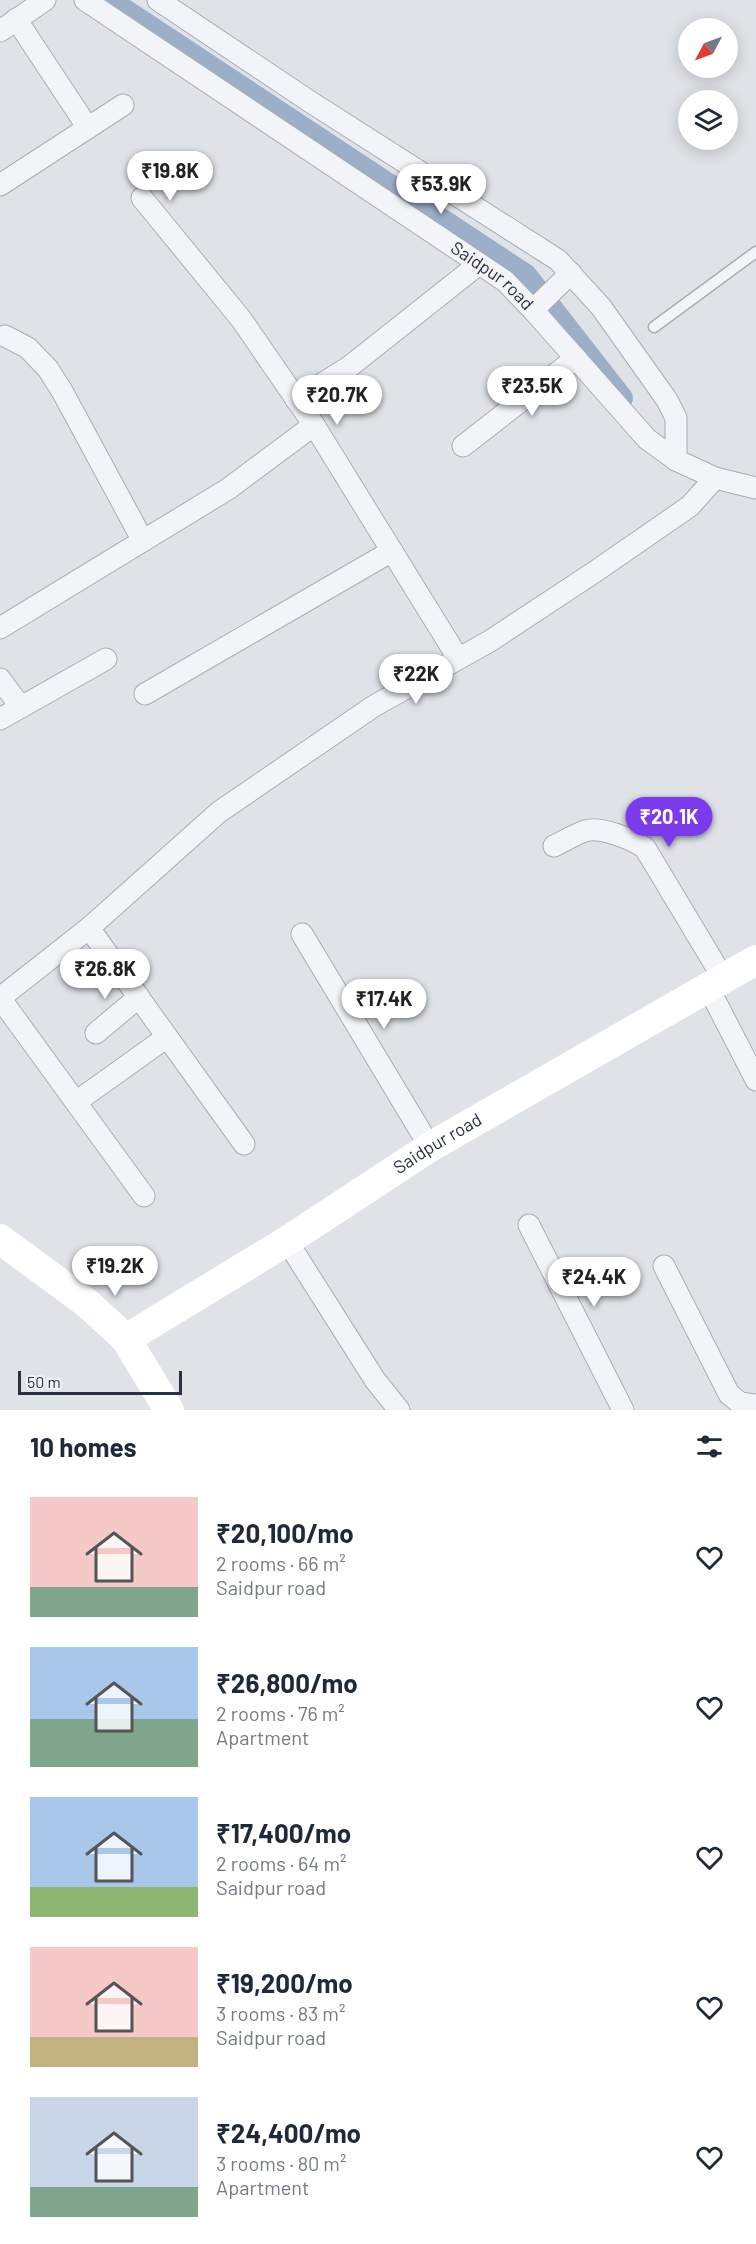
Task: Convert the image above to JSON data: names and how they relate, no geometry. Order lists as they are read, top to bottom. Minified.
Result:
{"streets":{"main road":["Saidpur road"]},"scale_bar":"50 m","north":"bottom left","page":{"price":["₹19.8K","₹53.9K","₹23.5K","₹20.7K","₹22K","₹20.1K","₹26.8K","₹17.4K","₹19.2K","₹24.4K"],"scale":"50 m","heading":"10 homes","list":[{"name":"₹20,100/mo","note":"2 rooms · 66 m² · Saidpur road"},{"name":"₹26,800/mo","note":"2 rooms · 76 m² · Apartment"},{"name":"₹17,400/mo","note":"2 rooms · 64 m² · Saidpur road"},{"name":"₹19,200/mo","note":"3 rooms · 83 m² · Saidpur road"},{"name":"₹24,400/mo","note":"3 rooms · 80 m² · Apartment"}]}}
